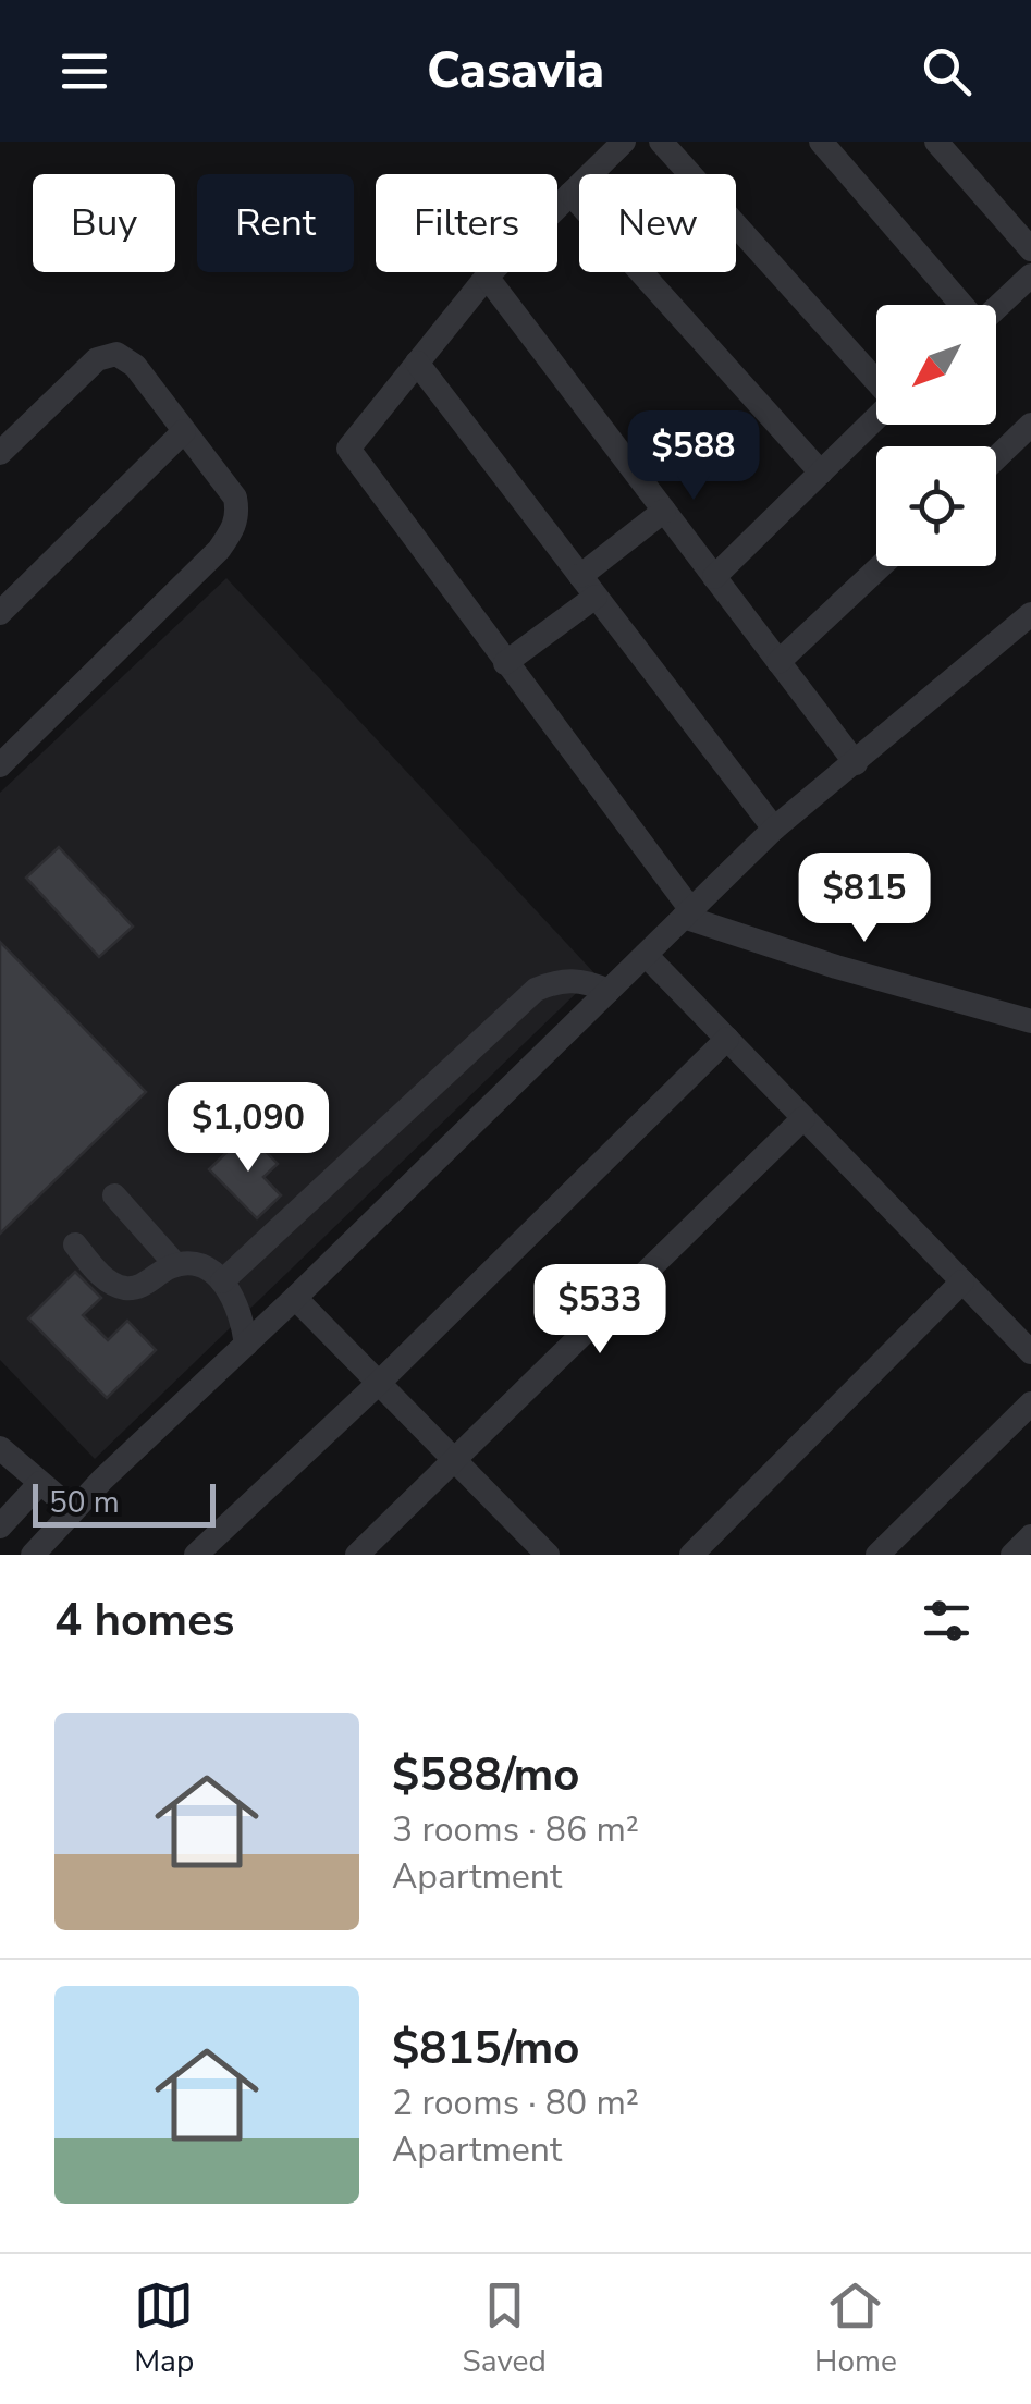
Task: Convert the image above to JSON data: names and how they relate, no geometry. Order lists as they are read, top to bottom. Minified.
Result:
{"scale_bar":"50 m","north":"bottom left","page":{"header":"Casavia","chip":["Buy","Rent","Filters","New"],"price":["$588","$815","$1,090","$533"],"scale":"50 m","heading":"4 homes","list":[{"name":"$588/mo","note":"3 rooms · 86 m² · Apartment"},{"name":"$815/mo","note":"2 rooms · 80 m² · Apartment"}],"tabs":["Map","Saved","Home"]}}
